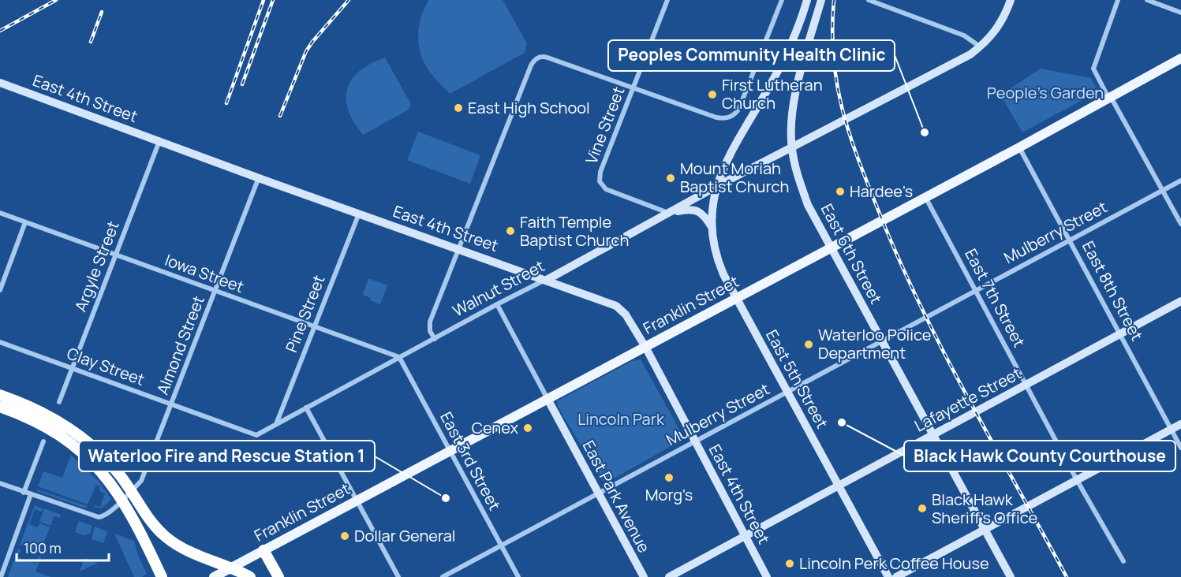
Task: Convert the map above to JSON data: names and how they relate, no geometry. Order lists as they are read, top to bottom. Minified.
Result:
{"streets":{"main road":["Franklin Street"],"street":["East 4th Street","Vine Street","Mulberry Street","East 6th Street","Argyle Street","Iowa Street","Walnut Street","East 8th Street","East 7th Street","Pine Street","Almond Street","Clay Street","East 5th Street","Lafayette Street","East 3rd Street","East Park Avenue"]},"crossings":[["East 4th Street","Mulberry Street"],["East 4th Street","Argyle Street"],["East 4th Street","Walnut Street"],["East 4th Street","Franklin Street"],["East 4th Street","Pine Street"],["East 4th Street","Almond Street"],["East 4th Street","Lafayette Street"],["Vine Street","Walnut Street"],["Mulberry Street","East 6th Street"],["Mulberry Street","East 8th Street"],["Mulberry Street","East 7th Street"],["Mulberry Street","East 5th Street"],["Mulberry Street","East 3rd Street"],["Mulberry Street","East Park Avenue"],["East 6th Street","Walnut Street"],["East 6th Street","Franklin Street"],["East 6th Street","Lafayette Street"],["Argyle Street","Iowa Street"],["Argyle Street","Clay Street"],["Iowa Street","Walnut Street"],["Iowa Street","Pine Street"],["Iowa Street","Almond Street"],["Iowa Street","East 3rd Street"],["Walnut Street","Pine Street"],["Walnut Street","Clay Street"],["Walnut Street","East 5th Street"],["Walnut Street","East 3rd Street"],["Walnut Street","East Park Avenue"],["East 8th Street","Franklin Street"],["East 8th Street","Lafayette Street"],["East 7th Street","Franklin Street"],["East 7th Street","Lafayette Street"],["Franklin Street","East 5th Street"],["Franklin Street","East 3rd Street"],["Franklin Street","East Park Avenue"],["Almond Street","Clay Street"],["East 5th Street","Lafayette Street"]],"parks":["People's Garden","Lincoln Park"],"places":["First Lutheran Church","East High School","Peoples Community Health Clinic","Mount Moriah Baptist Church","Hardee's","Faith Temple Baptist Church","Waterloo Police Department","Black Hawk County Courthouse","Cenex","Morg's","Waterloo Fire and Rescue Station 1","Black Hawk Sheriff's Office","Dollar General","Lincoln Perk Coffee House"],"scale_bar":"100 m"}
